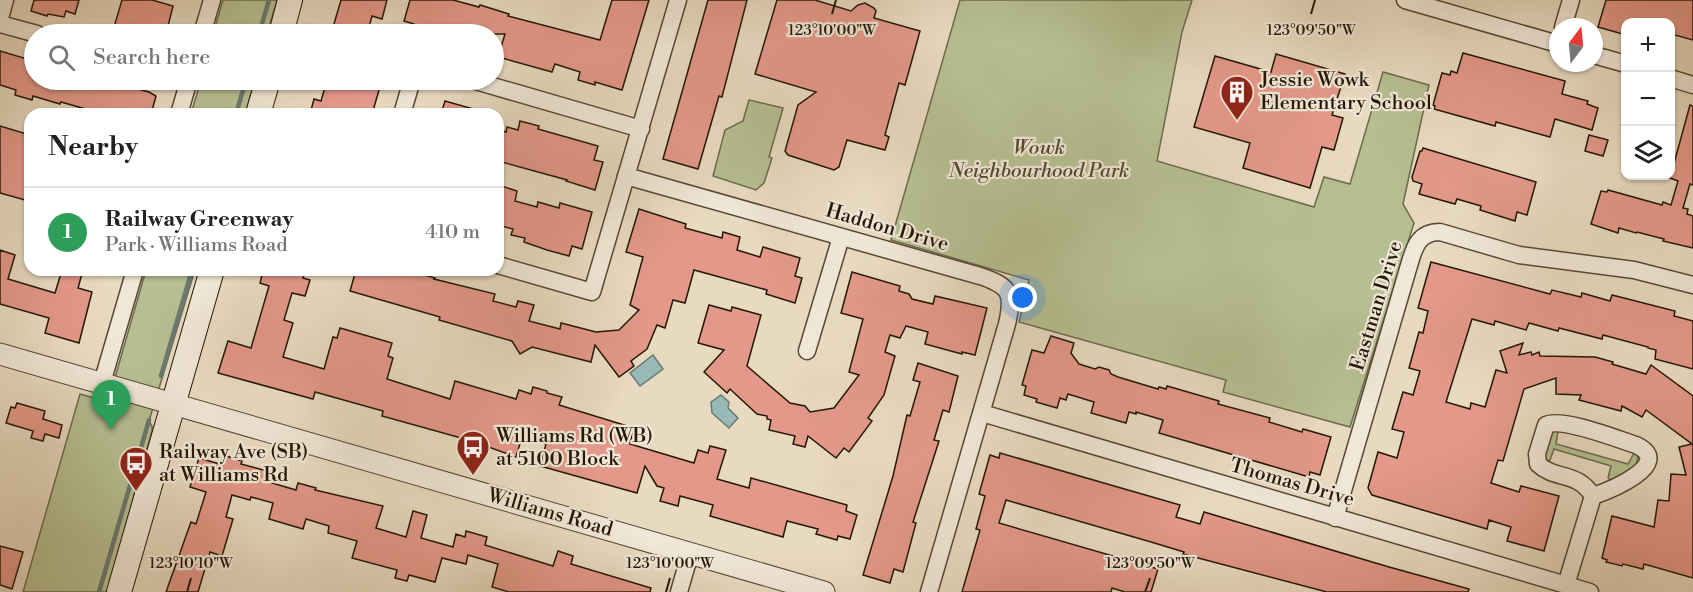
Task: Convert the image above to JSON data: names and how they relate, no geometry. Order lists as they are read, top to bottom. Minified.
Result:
{"streets":{"street":["Haddon Drive","Eastman Drive","Thomas Drive","Williams Road"]},"crossings":[["Haddon Drive","Thomas Drive"],["Eastman Drive","Thomas Drive"]],"parks":["Wowk Neighbourhood Park"],"places":{"building":["Jessie Wowk Elementary School"],"bus stop":["Williams Rd (WB) at 5100 Block","Railway Ave (SB) at Williams Rd"]},"north":"top","page":{"map_buttons":["+","−"],"search":"Search here","heading":"Nearby","list":[{"mark":"1","name":"Railway Greenway","note":"Park · Williams Road","value":"410 m"}],"pins":"1"},"coordinates":["123°10'00\"W","123°09'50\"W","123°10'10\"W"]}
